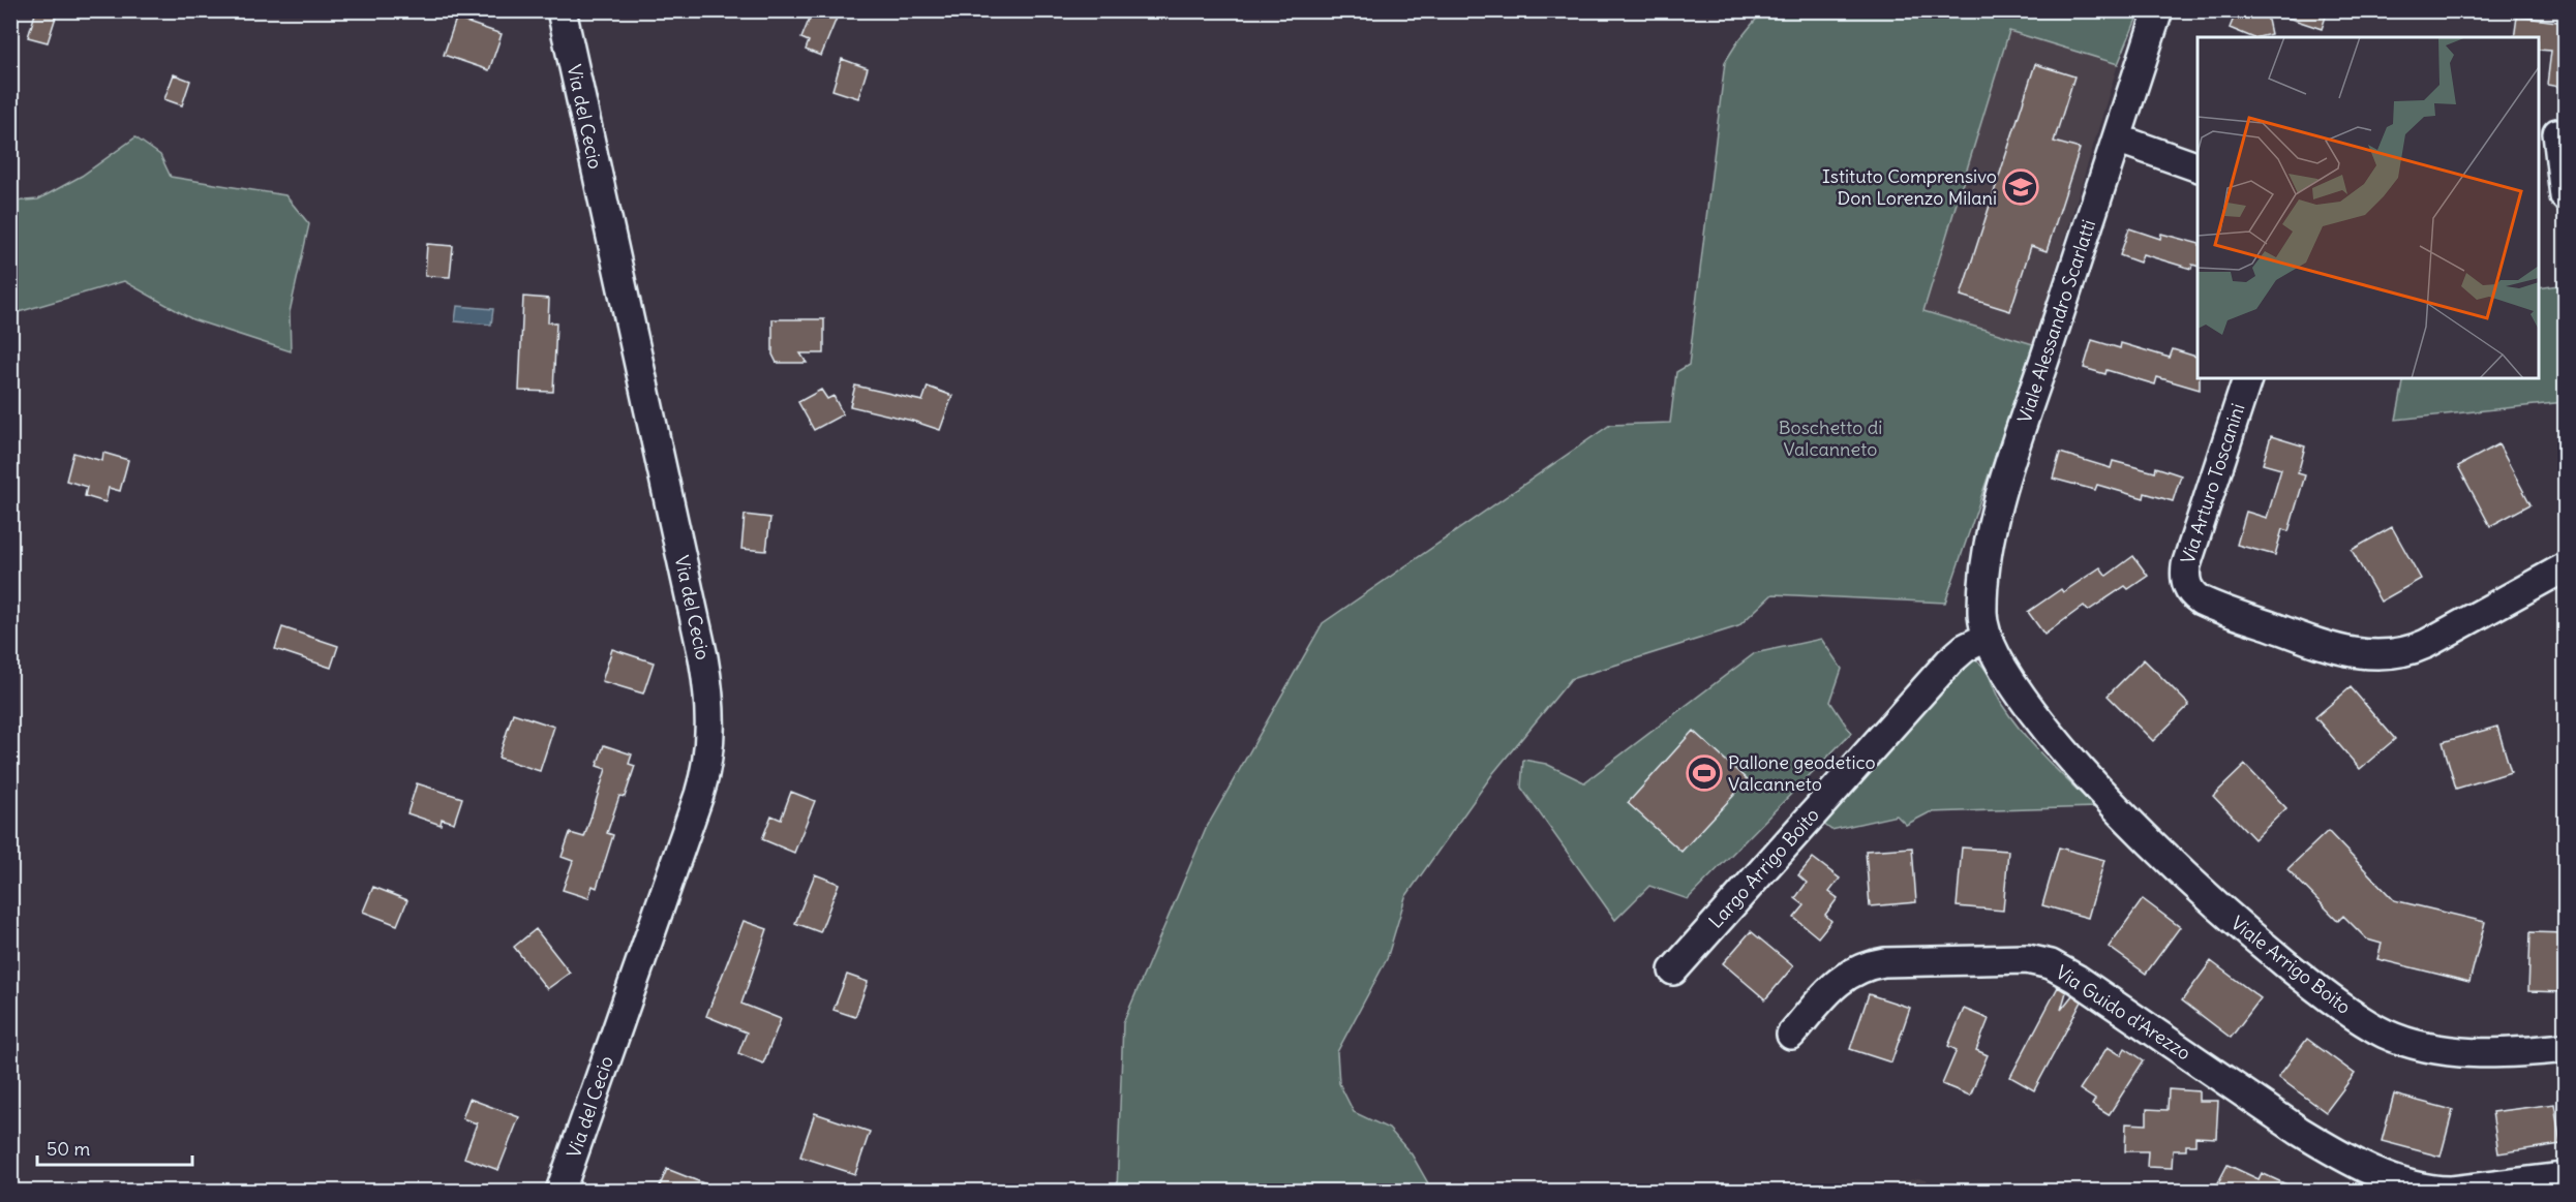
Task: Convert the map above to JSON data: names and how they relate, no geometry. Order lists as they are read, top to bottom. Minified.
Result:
{"streets":{"street":["Via del Cecio","Viale Alessandro Scarlatti","Via Arturo Toscanini","Largo Arrigo Boito","Viale Arrigo Boito","Via Guido d'Arezzo"]},"crossings":[["Viale Alessandro Scarlatti","Largo Arrigo Boito"],["Viale Alessandro Scarlatti","Viale Arrigo Boito"],["Largo Arrigo Boito","Viale Arrigo Boito"]],"parks":["Boschetto di Valcanneto"],"places":{"school or university":["Istituto Comprensivo Don Lorenzo Milani"],"sports":["Pallone geodetico Valcanneto"]},"scale_bar":"50 m"}
